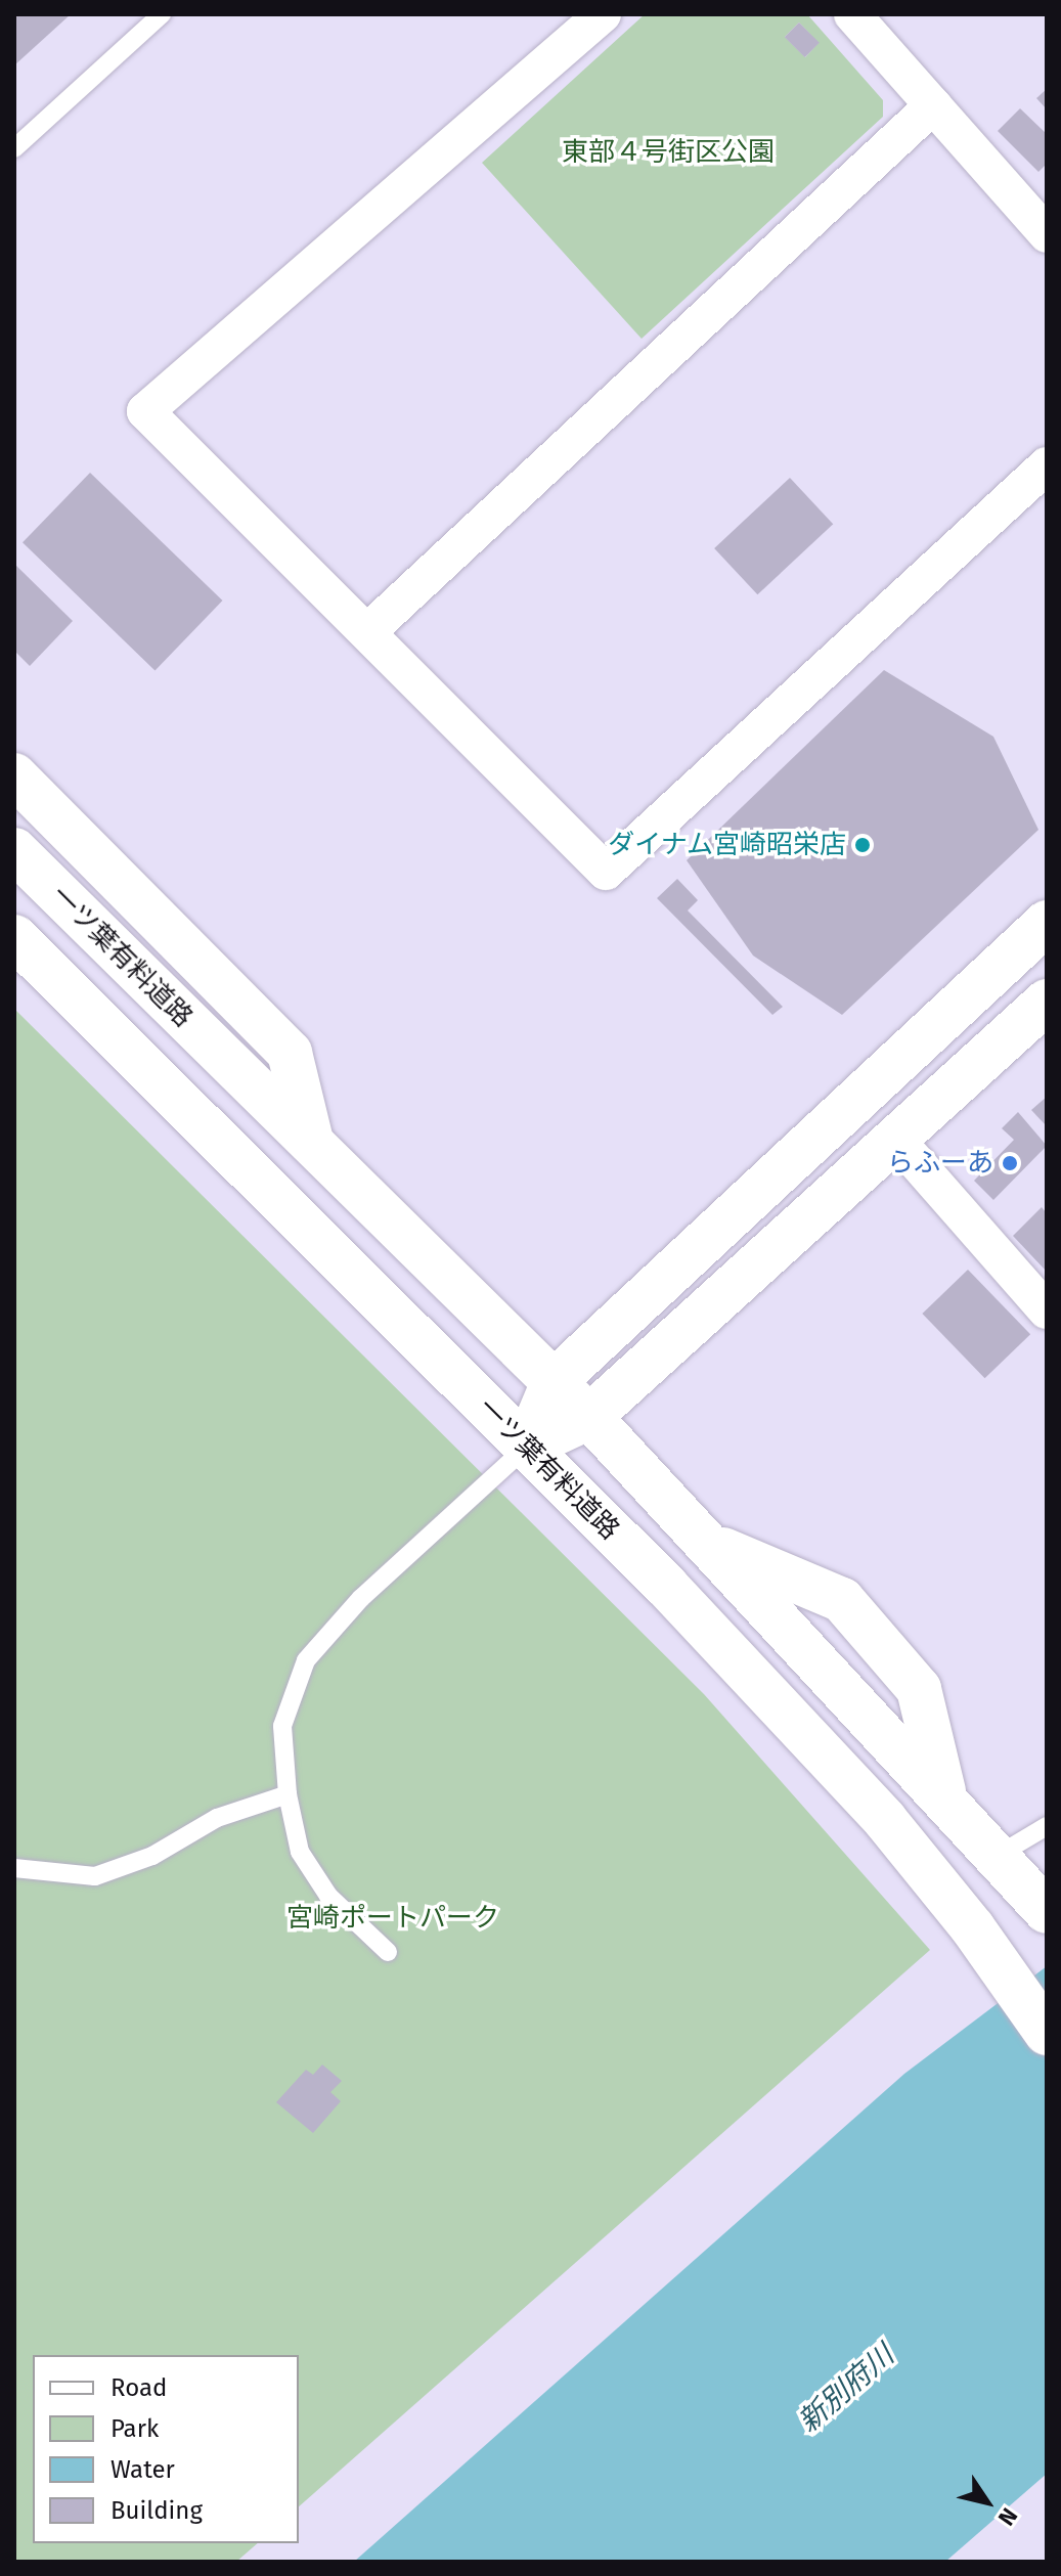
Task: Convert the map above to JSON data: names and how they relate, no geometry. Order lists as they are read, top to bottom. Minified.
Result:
{"streets":{"main road":["一ツ葉有料道路"]},"water":["新別府川"],"parks":["東部４号街区公園","宮崎ポートパーク"],"places":["ダイナム宮崎昭栄店","らふーあ"],"legend":["Road","Park","Water","Building"],"north":"bottom right"}
